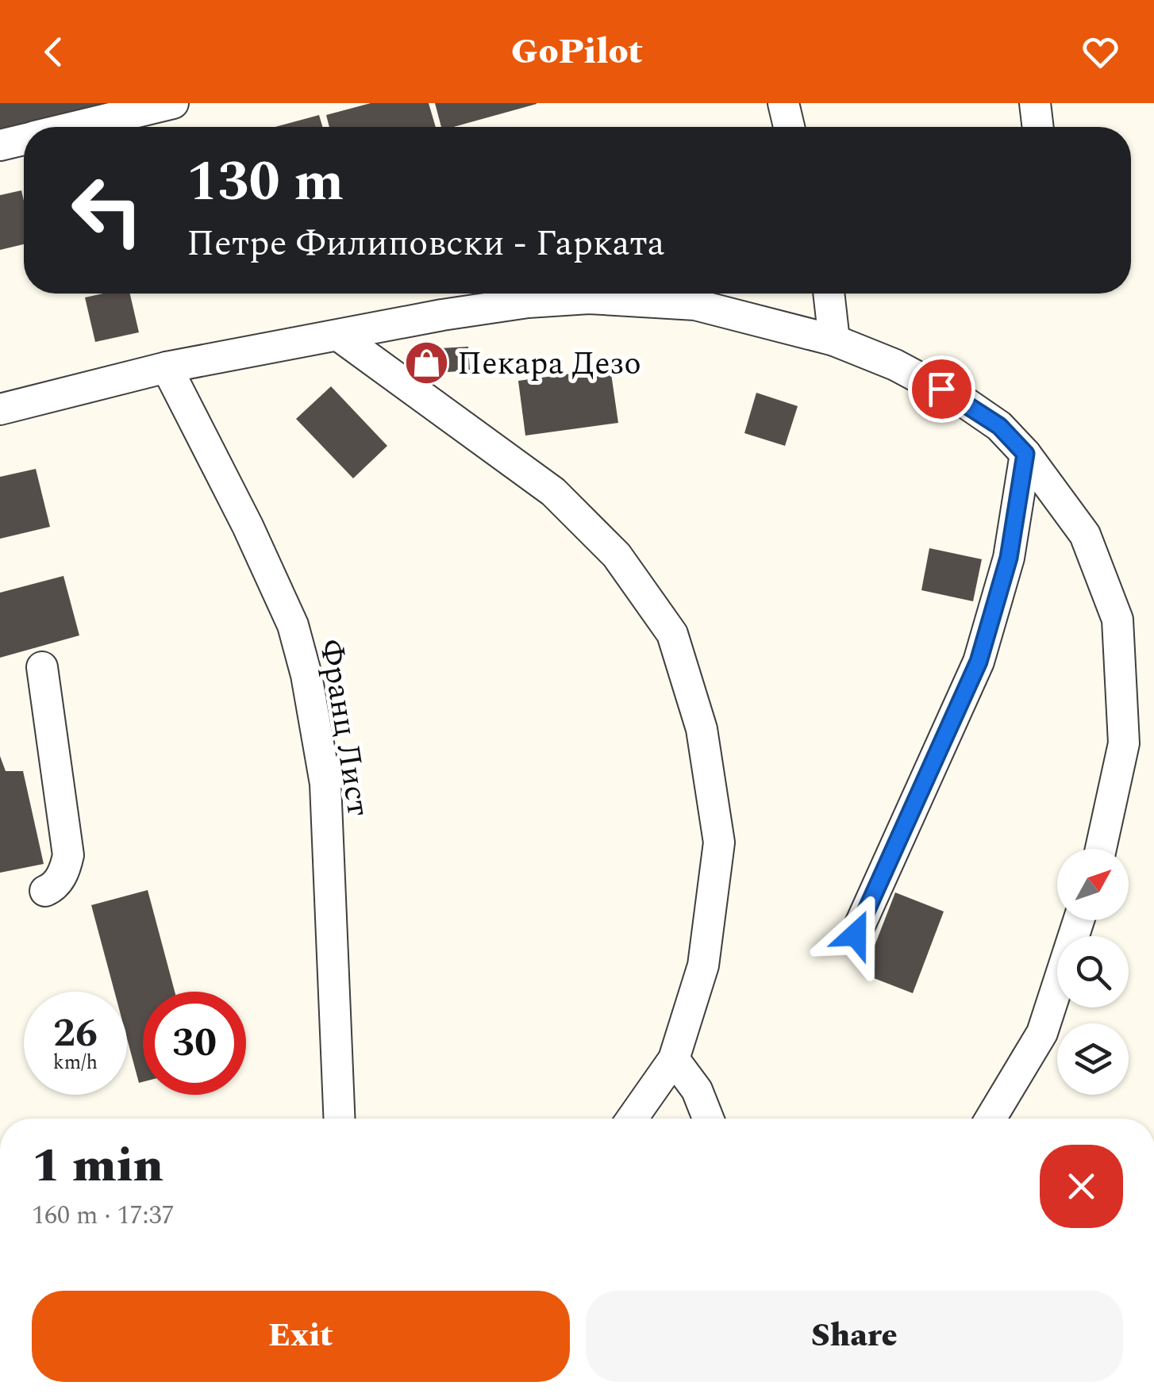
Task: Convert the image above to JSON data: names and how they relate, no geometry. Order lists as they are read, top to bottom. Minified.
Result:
{"streets":{"street":["Франц Лист"]},"places":{"shop":["Пекара Дезо"]},"north":"top right","page":{"header":"GoPilot","turn":["130 m","Петре Филиповски - Гарката"],"speed":"26 km/h","limit":"30","heading":["1 min","160 m · 17:37"],"buttons":["Exit","Share"]}}
